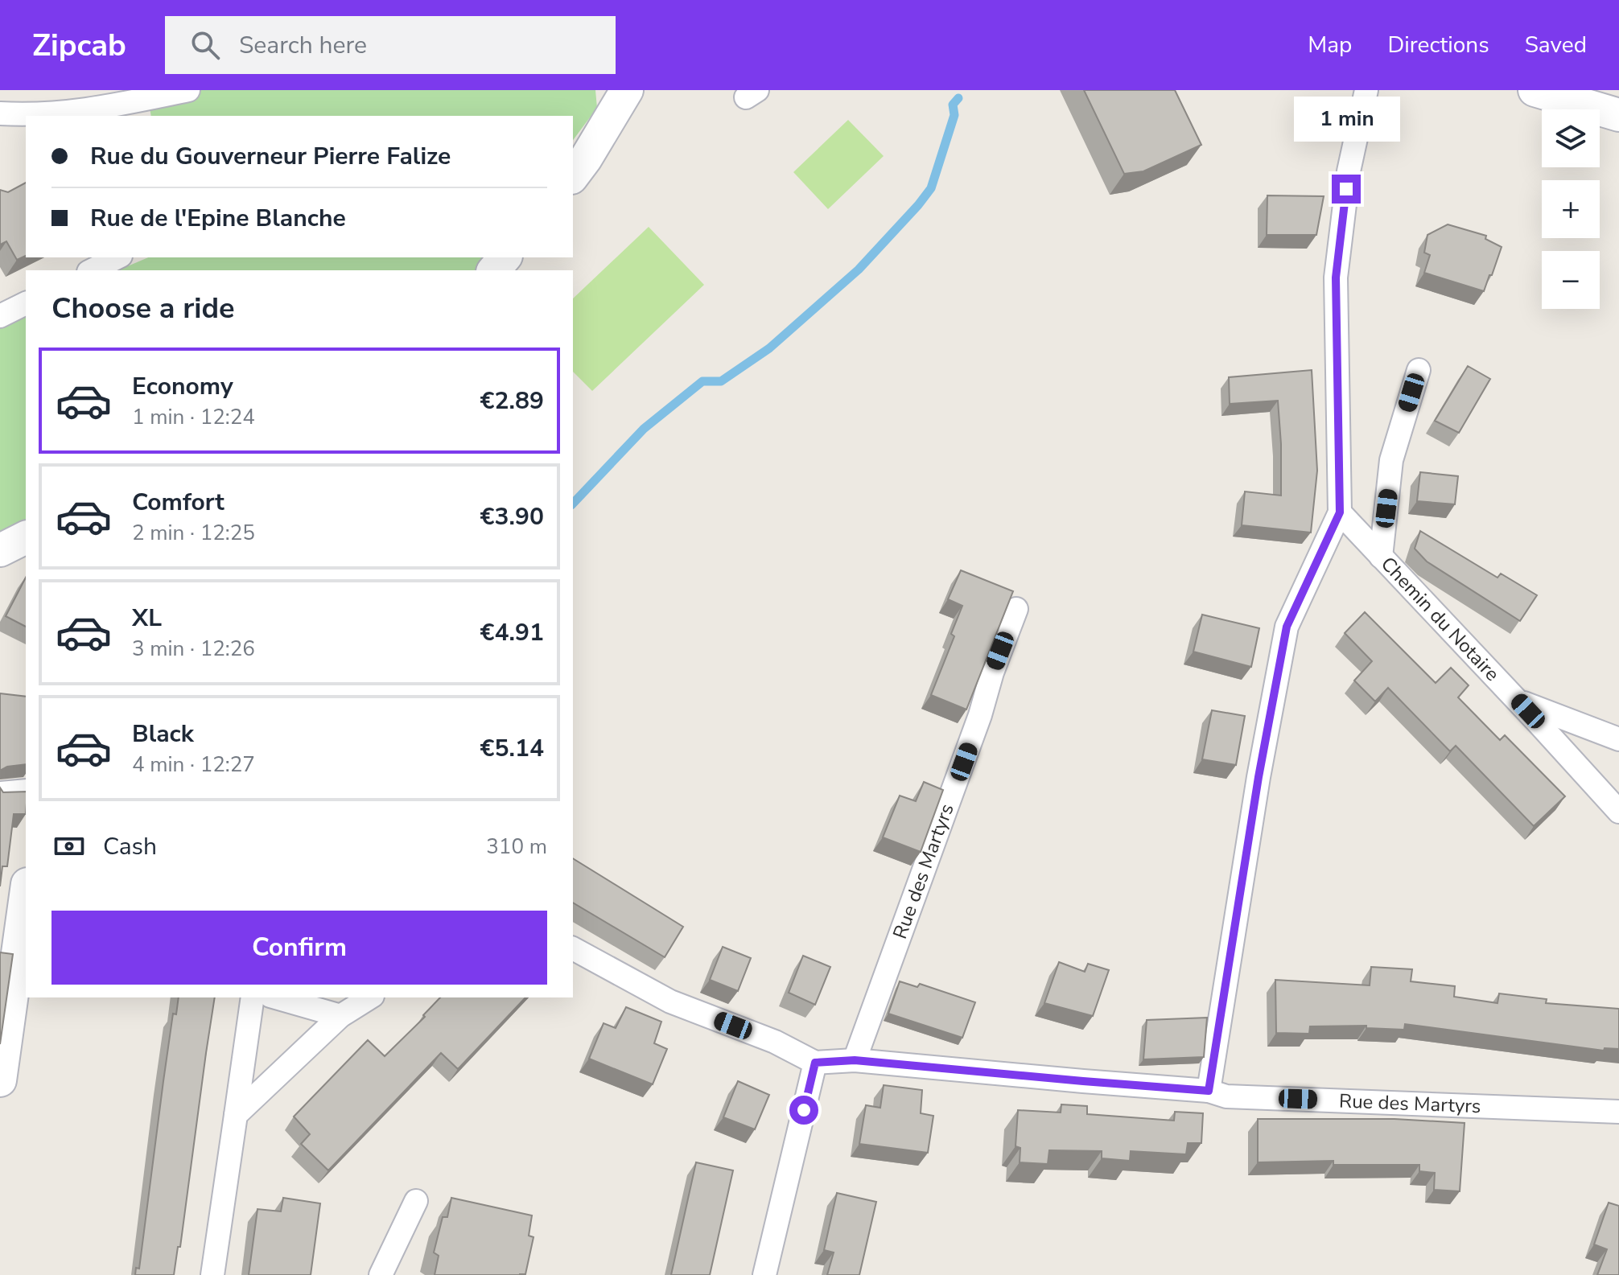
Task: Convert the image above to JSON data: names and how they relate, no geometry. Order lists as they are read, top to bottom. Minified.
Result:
{"streets":{"street":["Chemin du Notaire","Rue des Martyrs"]},"page":{"header":"Zipcab","search":"Search here","nav":["Map","Directions","Saved"],"bubble":"1 min","map_buttons":["+","−"],"banner":["Rue du Gouverneur Pierre Falize","Rue de l'Epine Blanche"],"heading":"Choose a ride","list":[{"name":"Economy","note":"1 min · 12:24","value":"€2.89"},{"name":"Comfort","note":"2 min · 12:25","value":"€3.90"},{"name":"XL","note":"3 min · 12:26","value":"€4.91"},{"name":"Black","note":"4 min · 12:27","value":"€5.14"}],"pay":["Cash","310 m"],"buttons":"Confirm"}}
